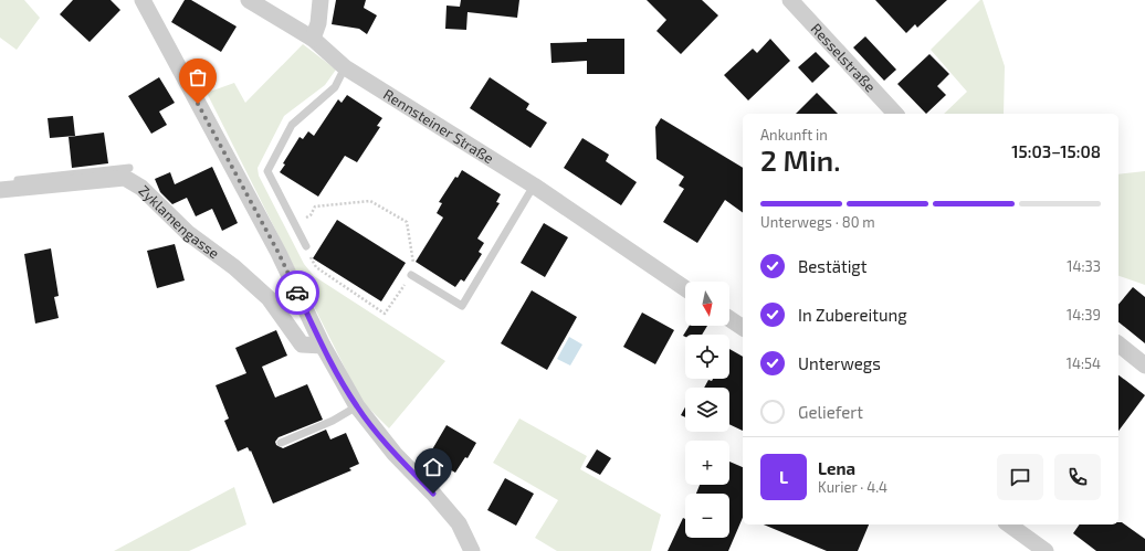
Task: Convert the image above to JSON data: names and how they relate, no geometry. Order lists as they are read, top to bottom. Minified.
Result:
{"streets":{"street":["Resselstraße","Rennsteiner Straße","Zyklamengasse"]},"north":"bottom","page":{"heading":["2 Min.","Ankunft in","15:03–15:08"],"panel":["Lena","Kurier · 4.4"],"bar":"Unterwegs · 80 m","list":[["Bestätigt","14:33"],["In Zubereitung","14:39"],["Unterwegs","14:54"],"Geliefert"],"map_buttons":["+","−"],"round":"L"}}
